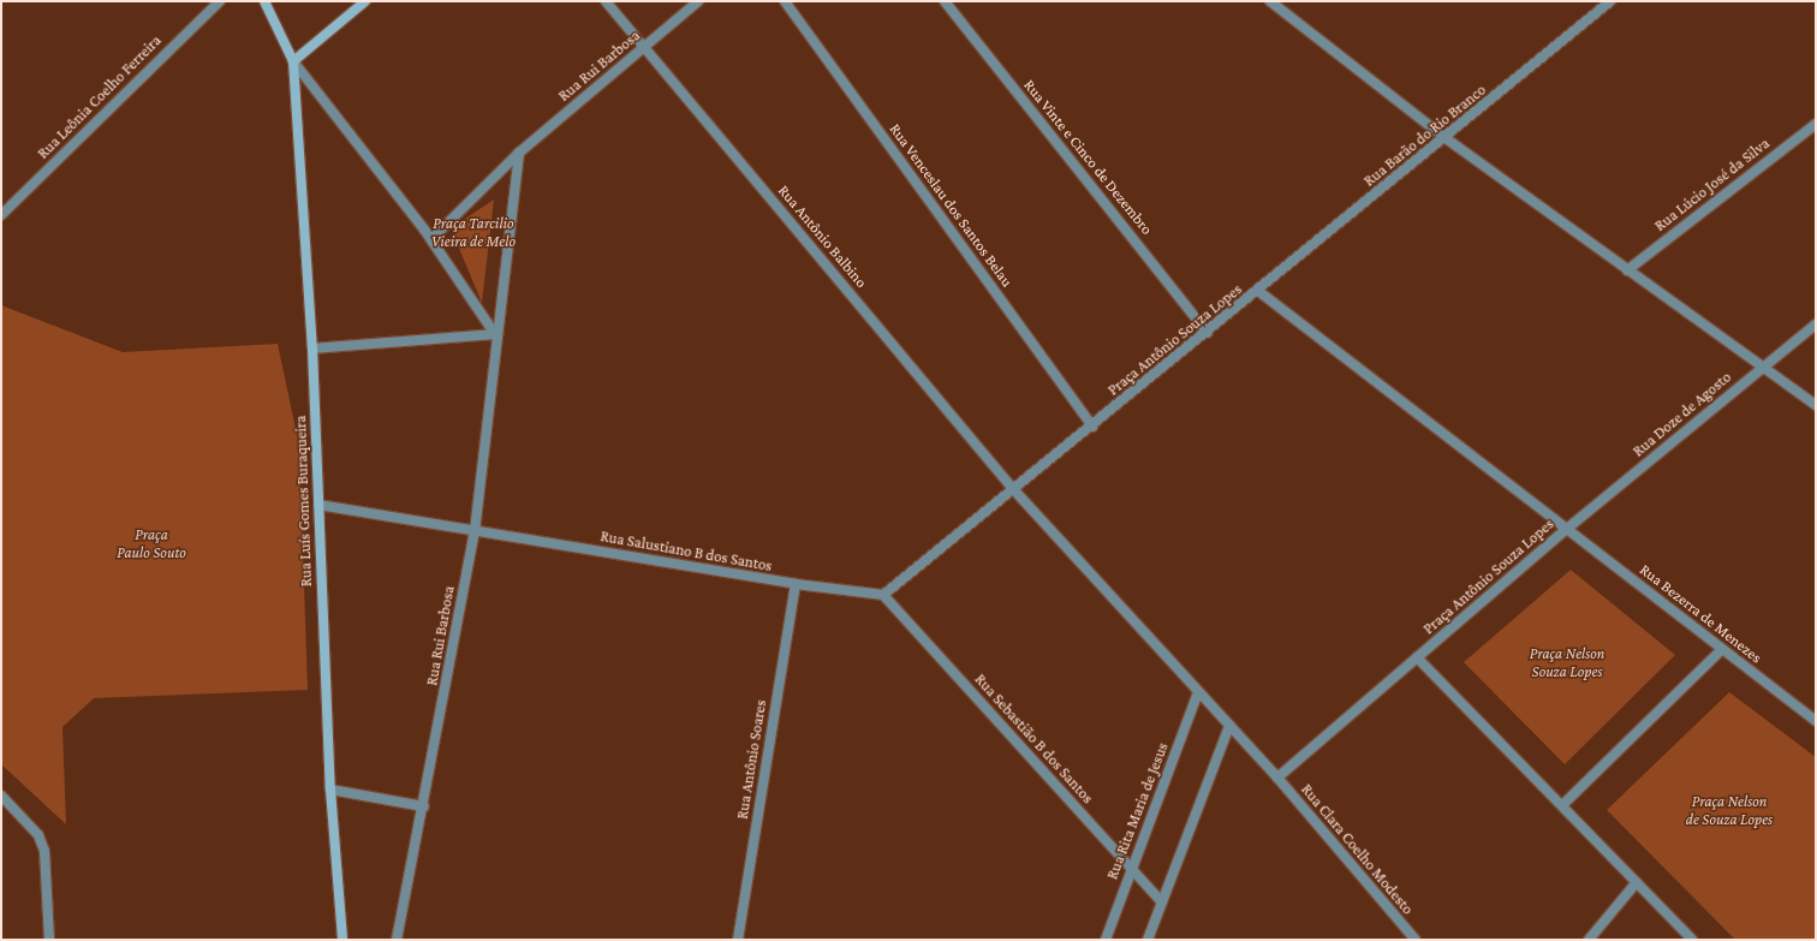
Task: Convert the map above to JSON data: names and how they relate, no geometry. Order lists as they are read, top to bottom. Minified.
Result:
{"streets":{"main road":["Rua Luís Gomes Buraqueira"],"street":["Rua Rui Barbosa","Rua Leônia Coelho Ferreira","Rua Barão do Rio Branco","Rua Vinte e Cinco de Dezembro","Rua Lúcio José da Silva","Rua Venceslau dos Santos Belau","Rua Antônio Balbino","Praça Antônio Souza Lopes","Rua Doze de Agosto","Rua Salustiano B dos Santos","Rua Bezerra de Menezes","Rua Sebastião B dos Santos","Rua Antônio Soares","Rua Rita Maria de Jesus","Rua Clara Coelho Modesto"]},"crossings":[["Rua Rui Barbosa","Rua Antônio Balbino"],["Rua Rui Barbosa","Rua Salustiano B dos Santos"],["Rua Barão do Rio Branco","Praça Antônio Souza Lopes"],["Rua Vinte e Cinco de Dezembro","Praça Antônio Souza Lopes"],["Rua Venceslau dos Santos Belau","Praça Antônio Souza Lopes"],["Rua Antônio Balbino","Praça Antônio Souza Lopes"],["Praça Antônio Souza Lopes","Rua Doze de Agosto"],["Praça Antônio Souza Lopes","Rua Bezerra de Menezes"],["Praça Antônio Souza Lopes","Rua Clara Coelho Modesto"],["Rua Doze de Agosto","Rua Bezerra de Menezes"],["Rua Luís Gomes Buraqueira","Rua Salustiano B dos Santos"],["Rua Salustiano B dos Santos","Rua Sebastião B dos Santos"],["Rua Salustiano B dos Santos","Rua Antônio Soares"],["Rua Sebastião B dos Santos","Rua Rita Maria de Jesus"]],"parks":["Praça Tarcilio Vieira de Melo","Praça Paulo Souto","Praça Nelson Souza Lopes","Praça Nelson de Souza Lopes"]}
